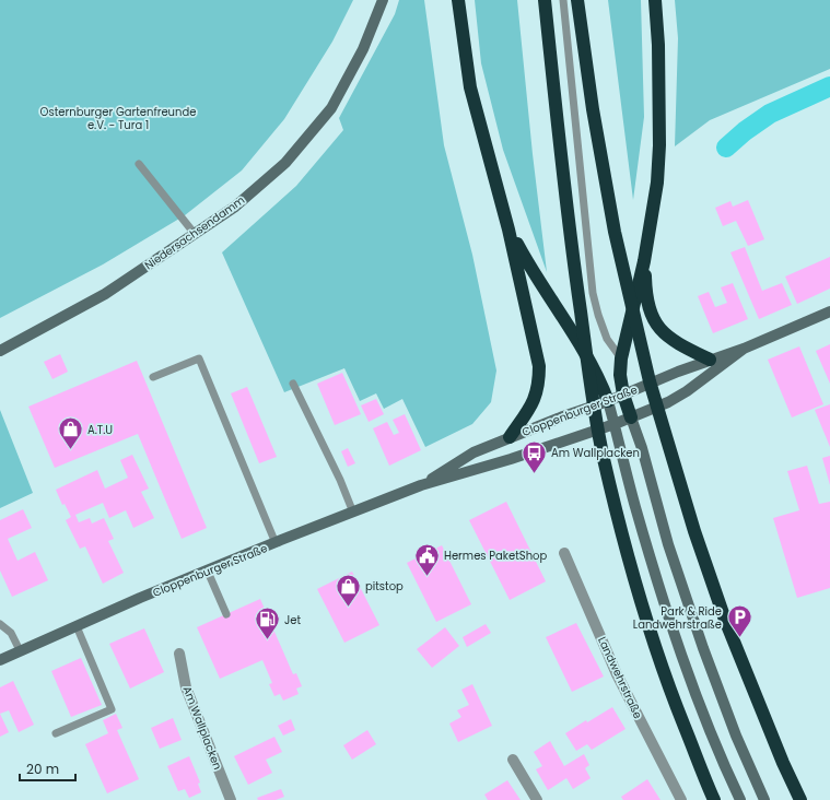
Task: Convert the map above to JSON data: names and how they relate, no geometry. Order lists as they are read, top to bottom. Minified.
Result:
{"streets":{"main road":["Niedersachsendamm","Cloppenburger Straße"],"street":["Landwehrstraße","Am Wallplacken"]},"parks":["Osternburger Gartenfreunde e.V. - Tura 1"],"places":{"shop":["A.T.U","pitstop"],"bus stop":["Am Wallplacken"],"public building":["Hermes PaketShop"],"parking":["Park & Ride Landwehrstraße"],"fuel station":["Jet"]},"scale_bar":"20 m"}
